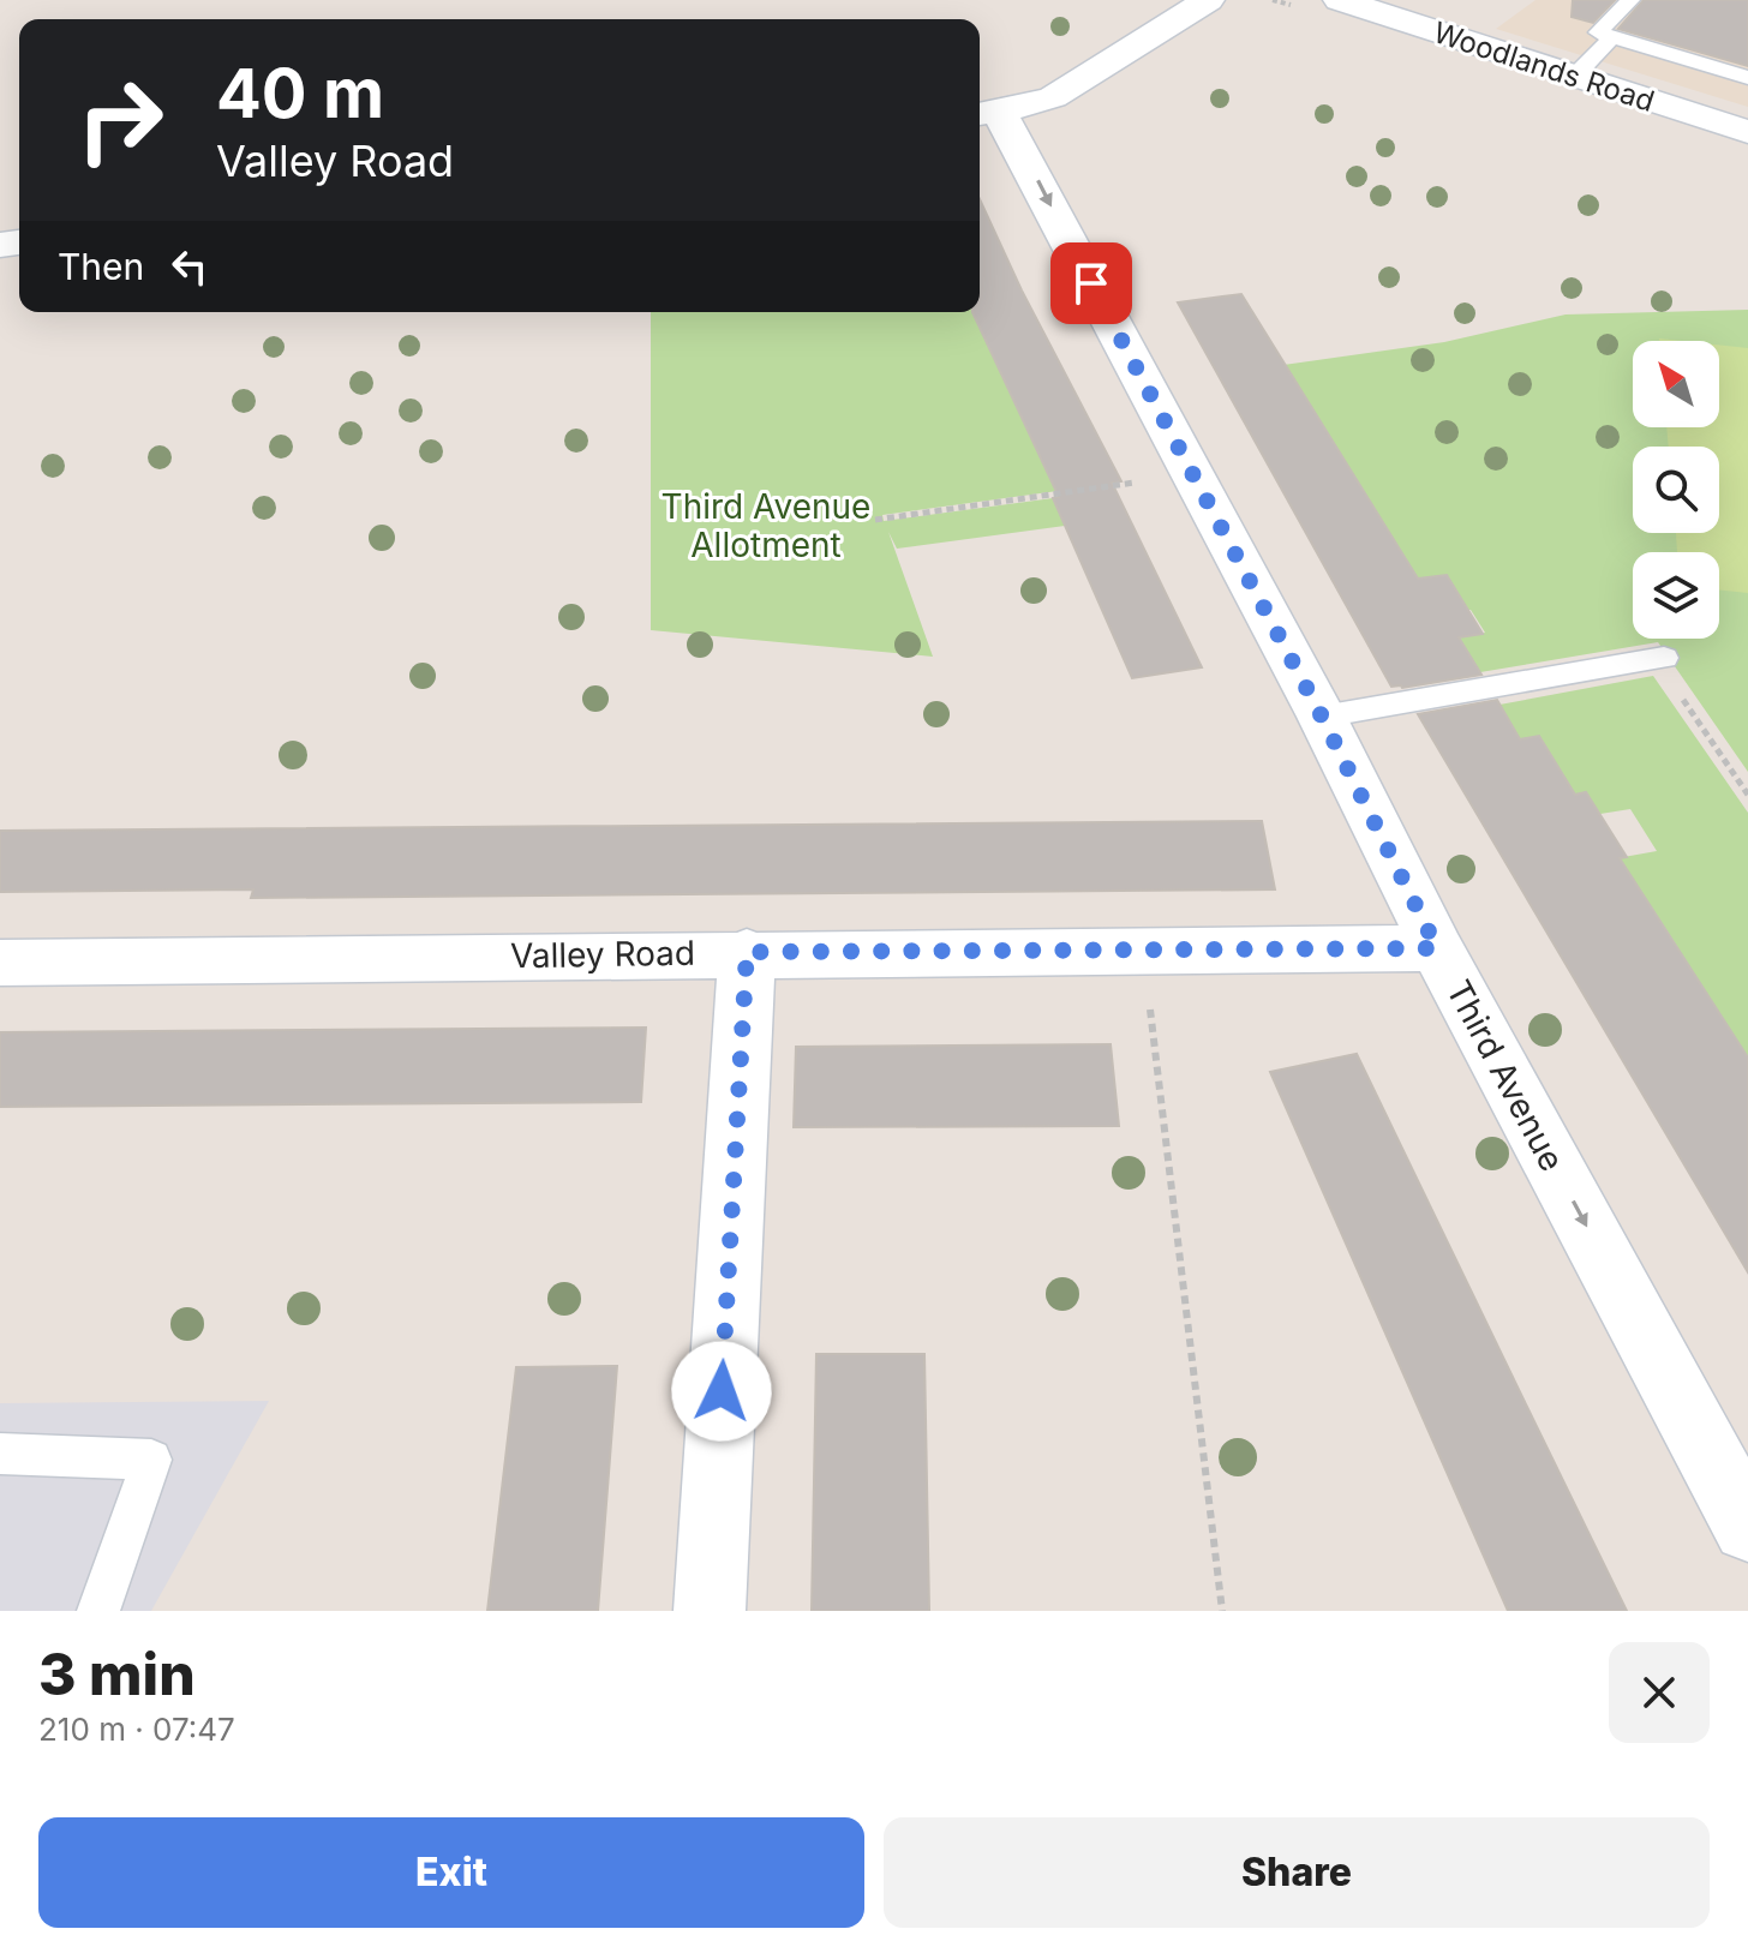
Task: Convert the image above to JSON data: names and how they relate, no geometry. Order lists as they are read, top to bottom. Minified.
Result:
{"streets":{"street":["Woodlands Road","Valley Road","Third Avenue"]},"crossings":[["Valley Road","Third Avenue"]],"one_way":["Third Avenue"],"parks":["Third Avenue Allotment"],"north":"top left","page":{"turn":["40 m","Valley Road"],"then":"Then","heading":["3 min","210 m · 07:47"],"buttons":["Exit","Share"]}}
